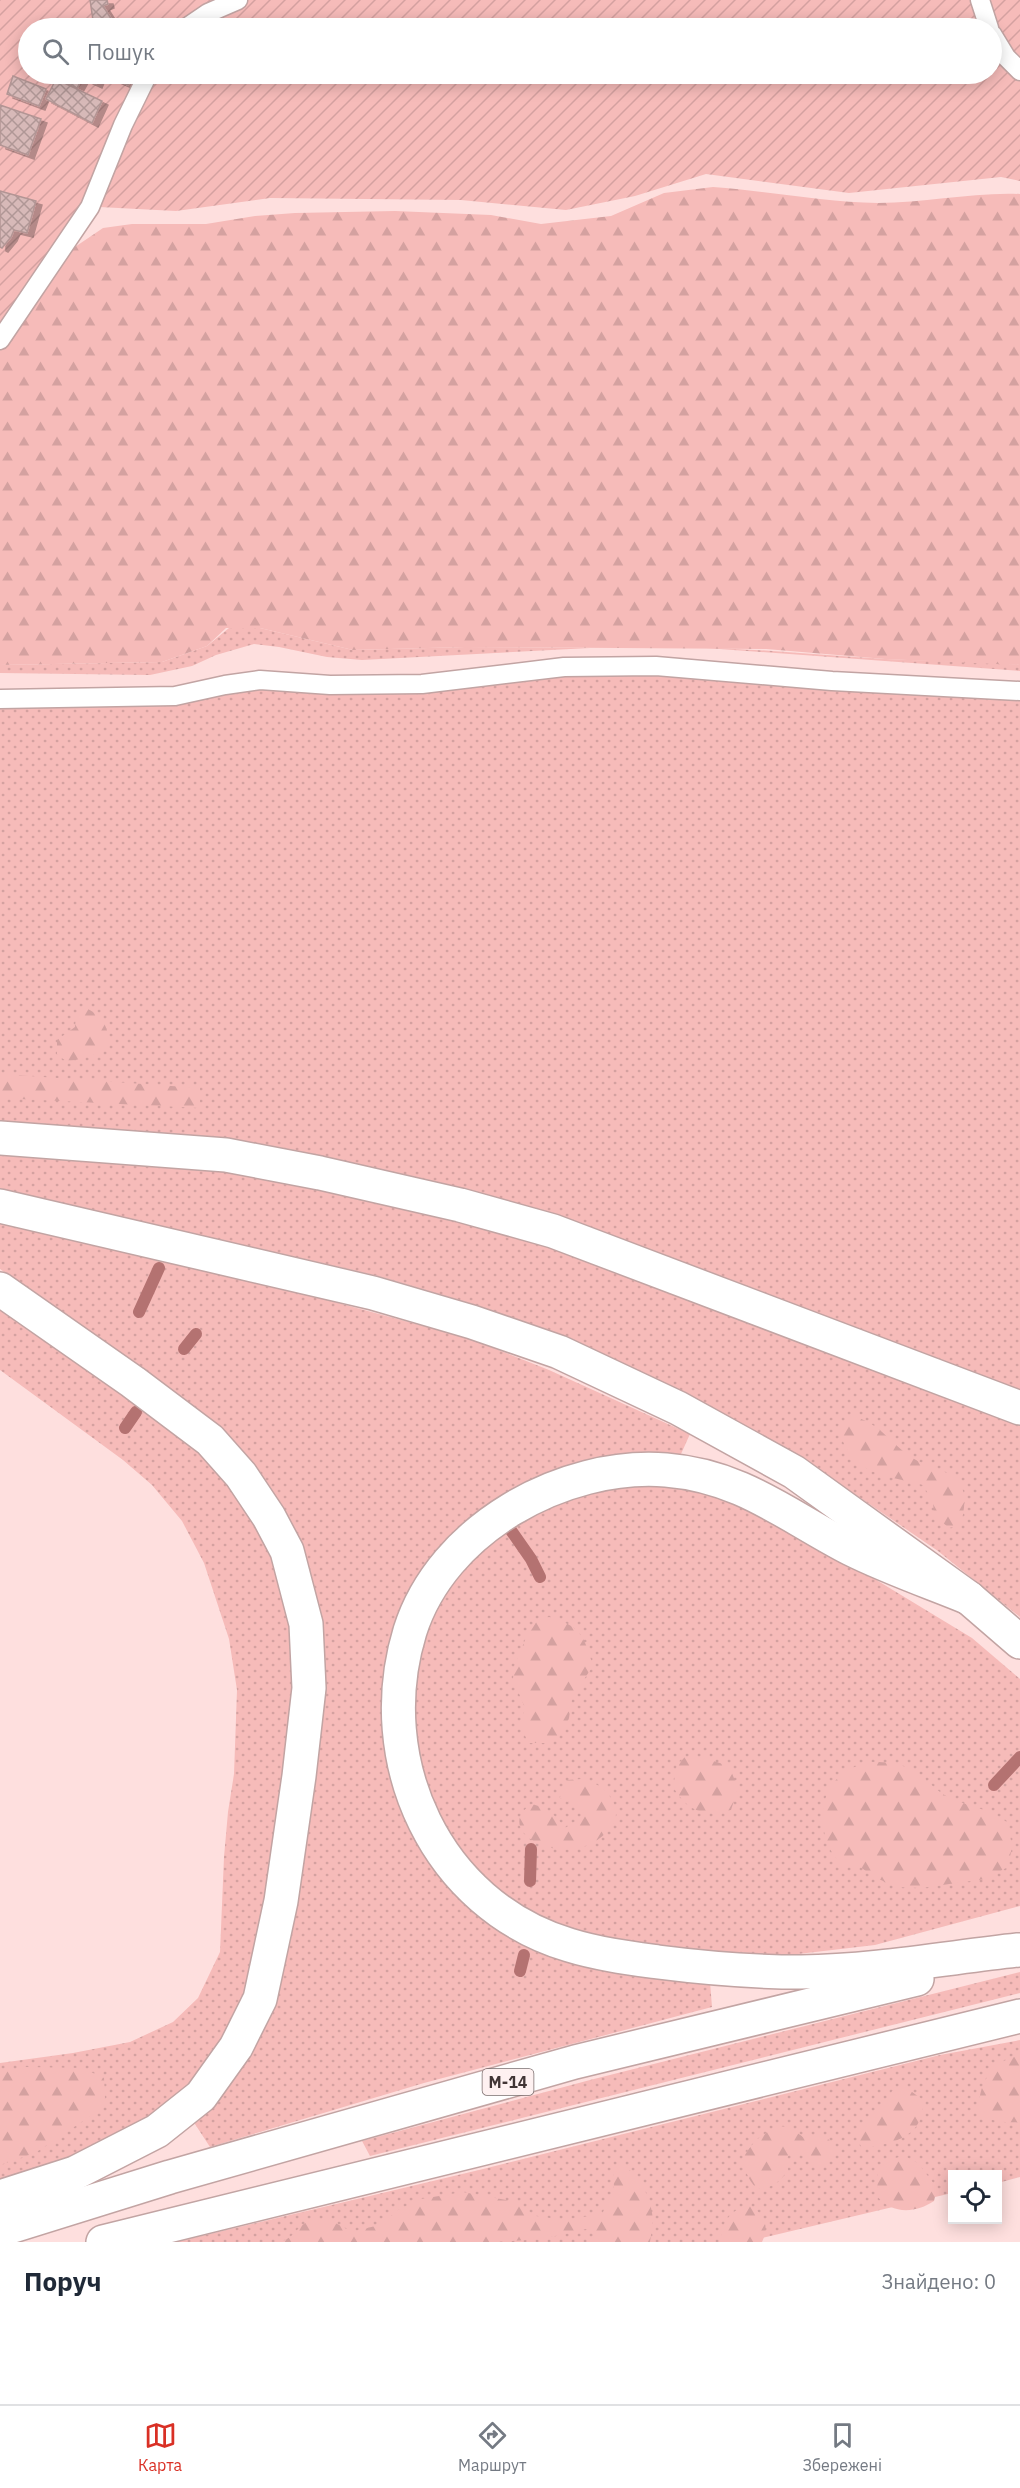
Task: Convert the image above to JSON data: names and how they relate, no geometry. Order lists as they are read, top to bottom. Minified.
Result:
{"streets":{"highway":["М-14"]},"page":{"search":"Пошук","heading":["Поруч","Знайдено: 0"],"nav":["Карта","Маршрут","Збережені"]}}
